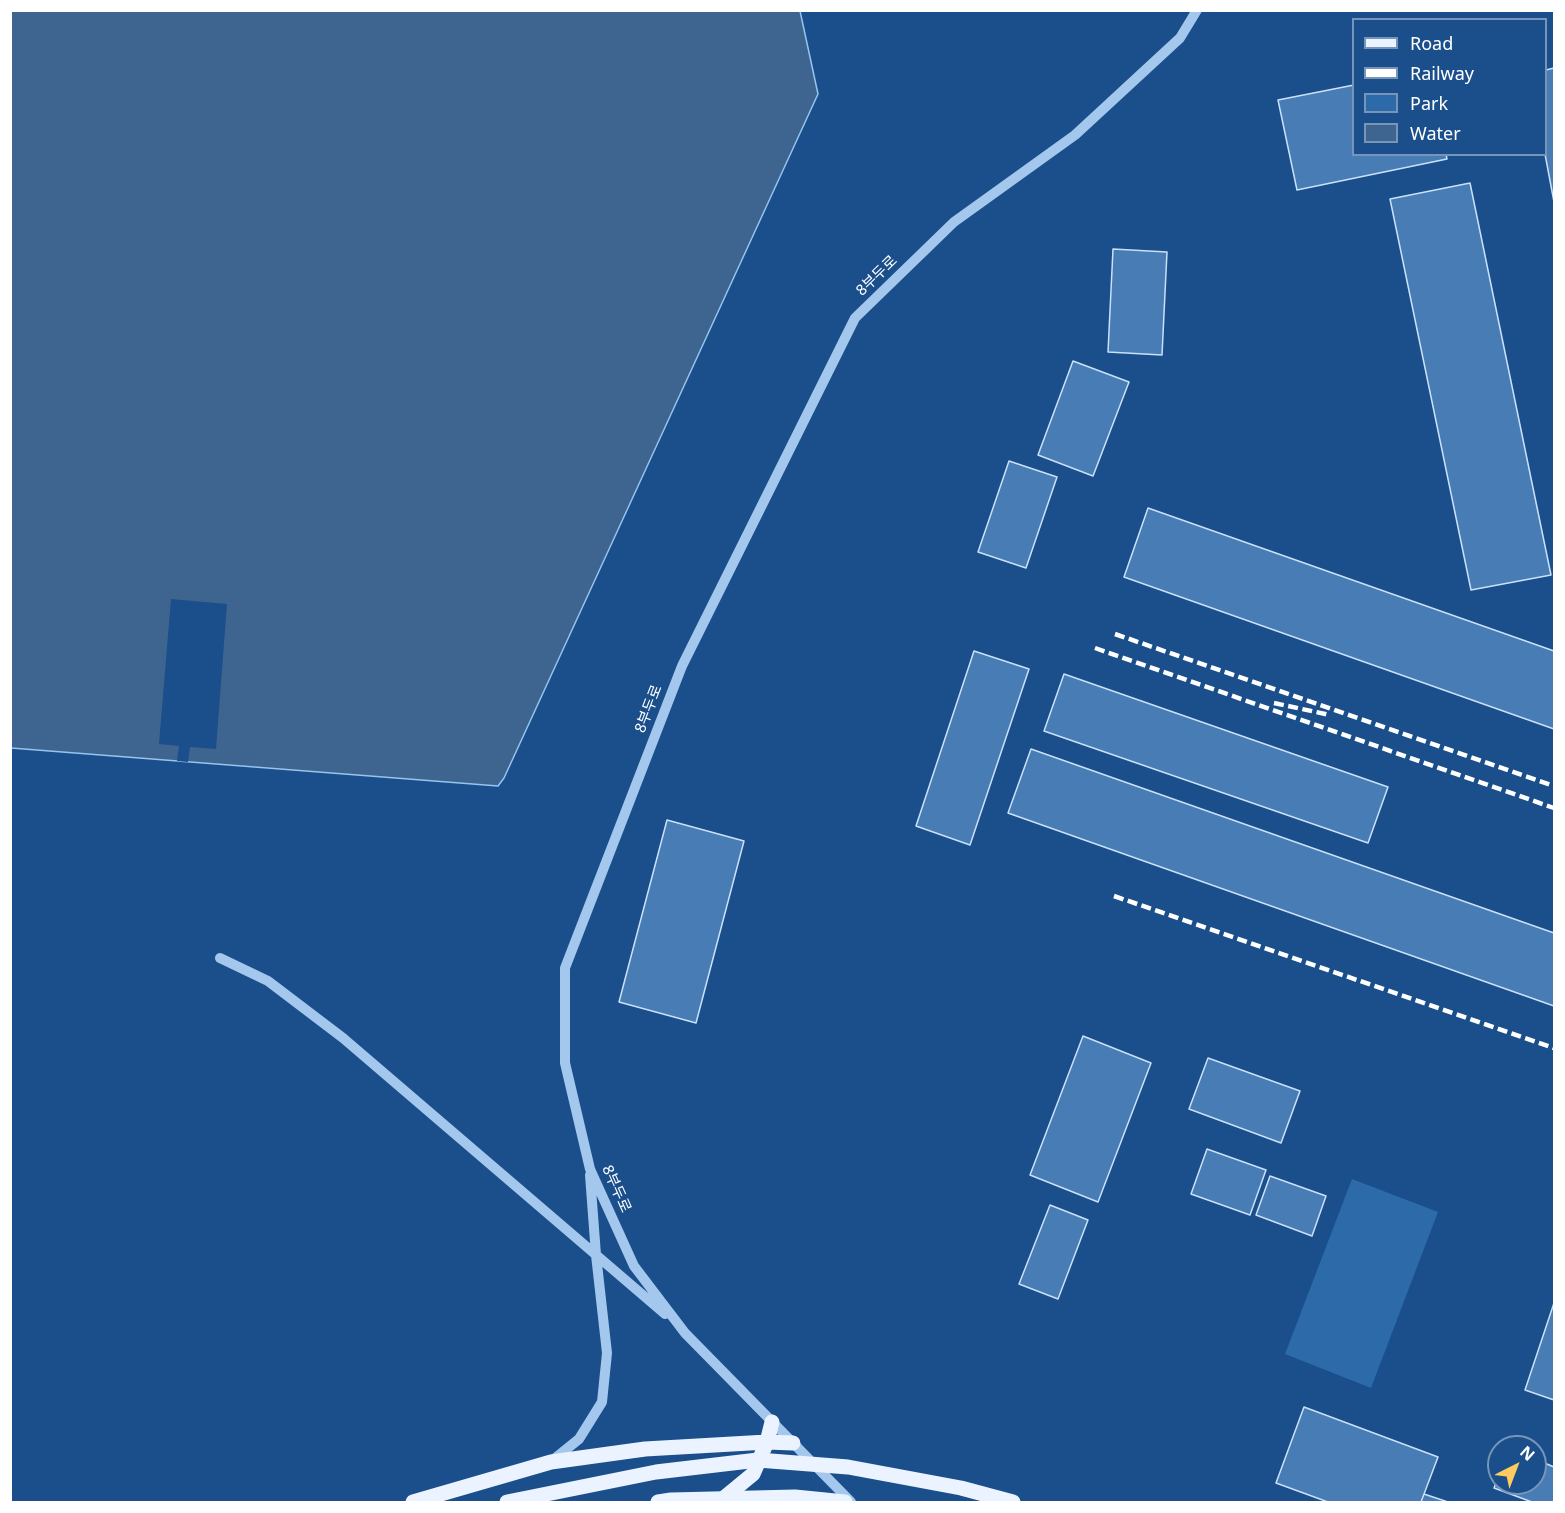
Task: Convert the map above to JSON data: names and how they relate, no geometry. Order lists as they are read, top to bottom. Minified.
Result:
{"streets":{"street":["8부두로"]},"legend":["Road","Railway","Park","Water"],"north":"top right"}
